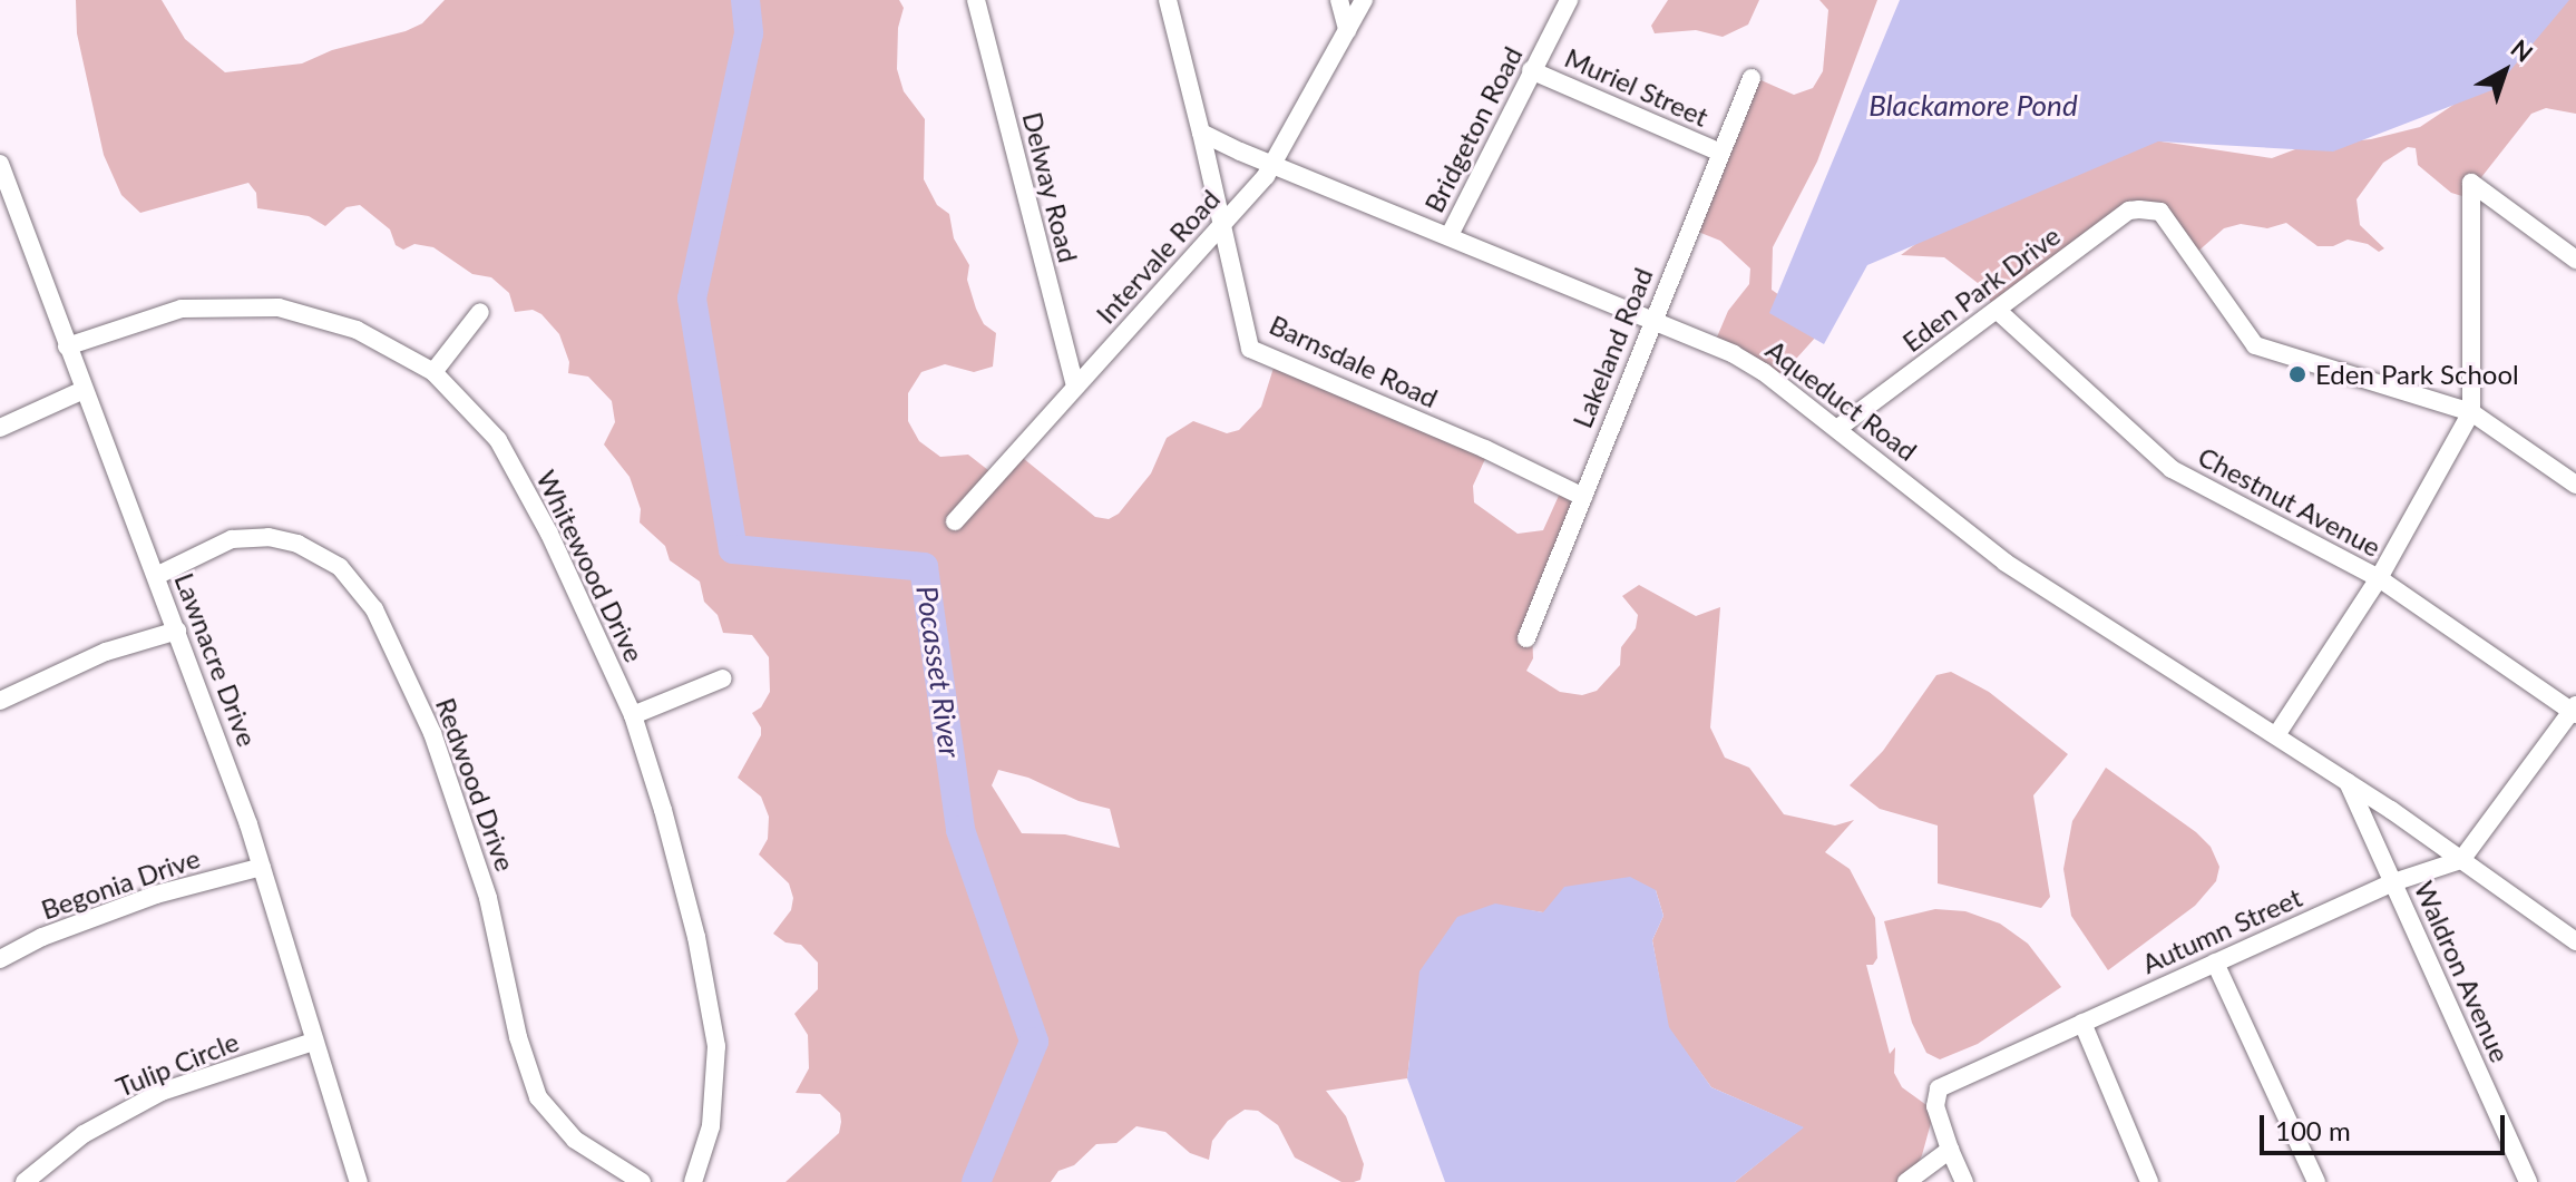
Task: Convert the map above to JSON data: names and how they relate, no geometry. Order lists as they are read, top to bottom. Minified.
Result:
{"streets":{"street":["Muriel Street","Bridgeton Road","Delway Road","Intervale Road","Eden Park Drive","Lakeland Road","Barnsdale Road","Aqueduct Road","Chestnut Avenue","Whitewood Drive","Lawnacre Drive","Redwood Drive","Begonia Drive","Autumn Street","Waldron Avenue","Tulip Circle"]},"crossings":[["Muriel Street","Bridgeton Road"],["Muriel Street","Lakeland Road"],["Bridgeton Road","Aqueduct Road"],["Delway Road","Intervale Road"],["Intervale Road","Barnsdale Road"],["Intervale Road","Aqueduct Road"],["Eden Park Drive","Aqueduct Road"],["Eden Park Drive","Chestnut Avenue"],["Lakeland Road","Barnsdale Road"],["Lakeland Road","Aqueduct Road"],["Barnsdale Road","Aqueduct Road"],["Aqueduct Road","Autumn Street"],["Aqueduct Road","Waldron Avenue"],["Whitewood Drive","Lawnacre Drive"],["Lawnacre Drive","Redwood Drive"],["Lawnacre Drive","Begonia Drive"],["Lawnacre Drive","Tulip Circle"],["Autumn Street","Waldron Avenue"]],"water":["Blackamore Pond","Pocasset River"],"places":["Eden Park School"],"scale_bar":"100 m","north":"top right"}
